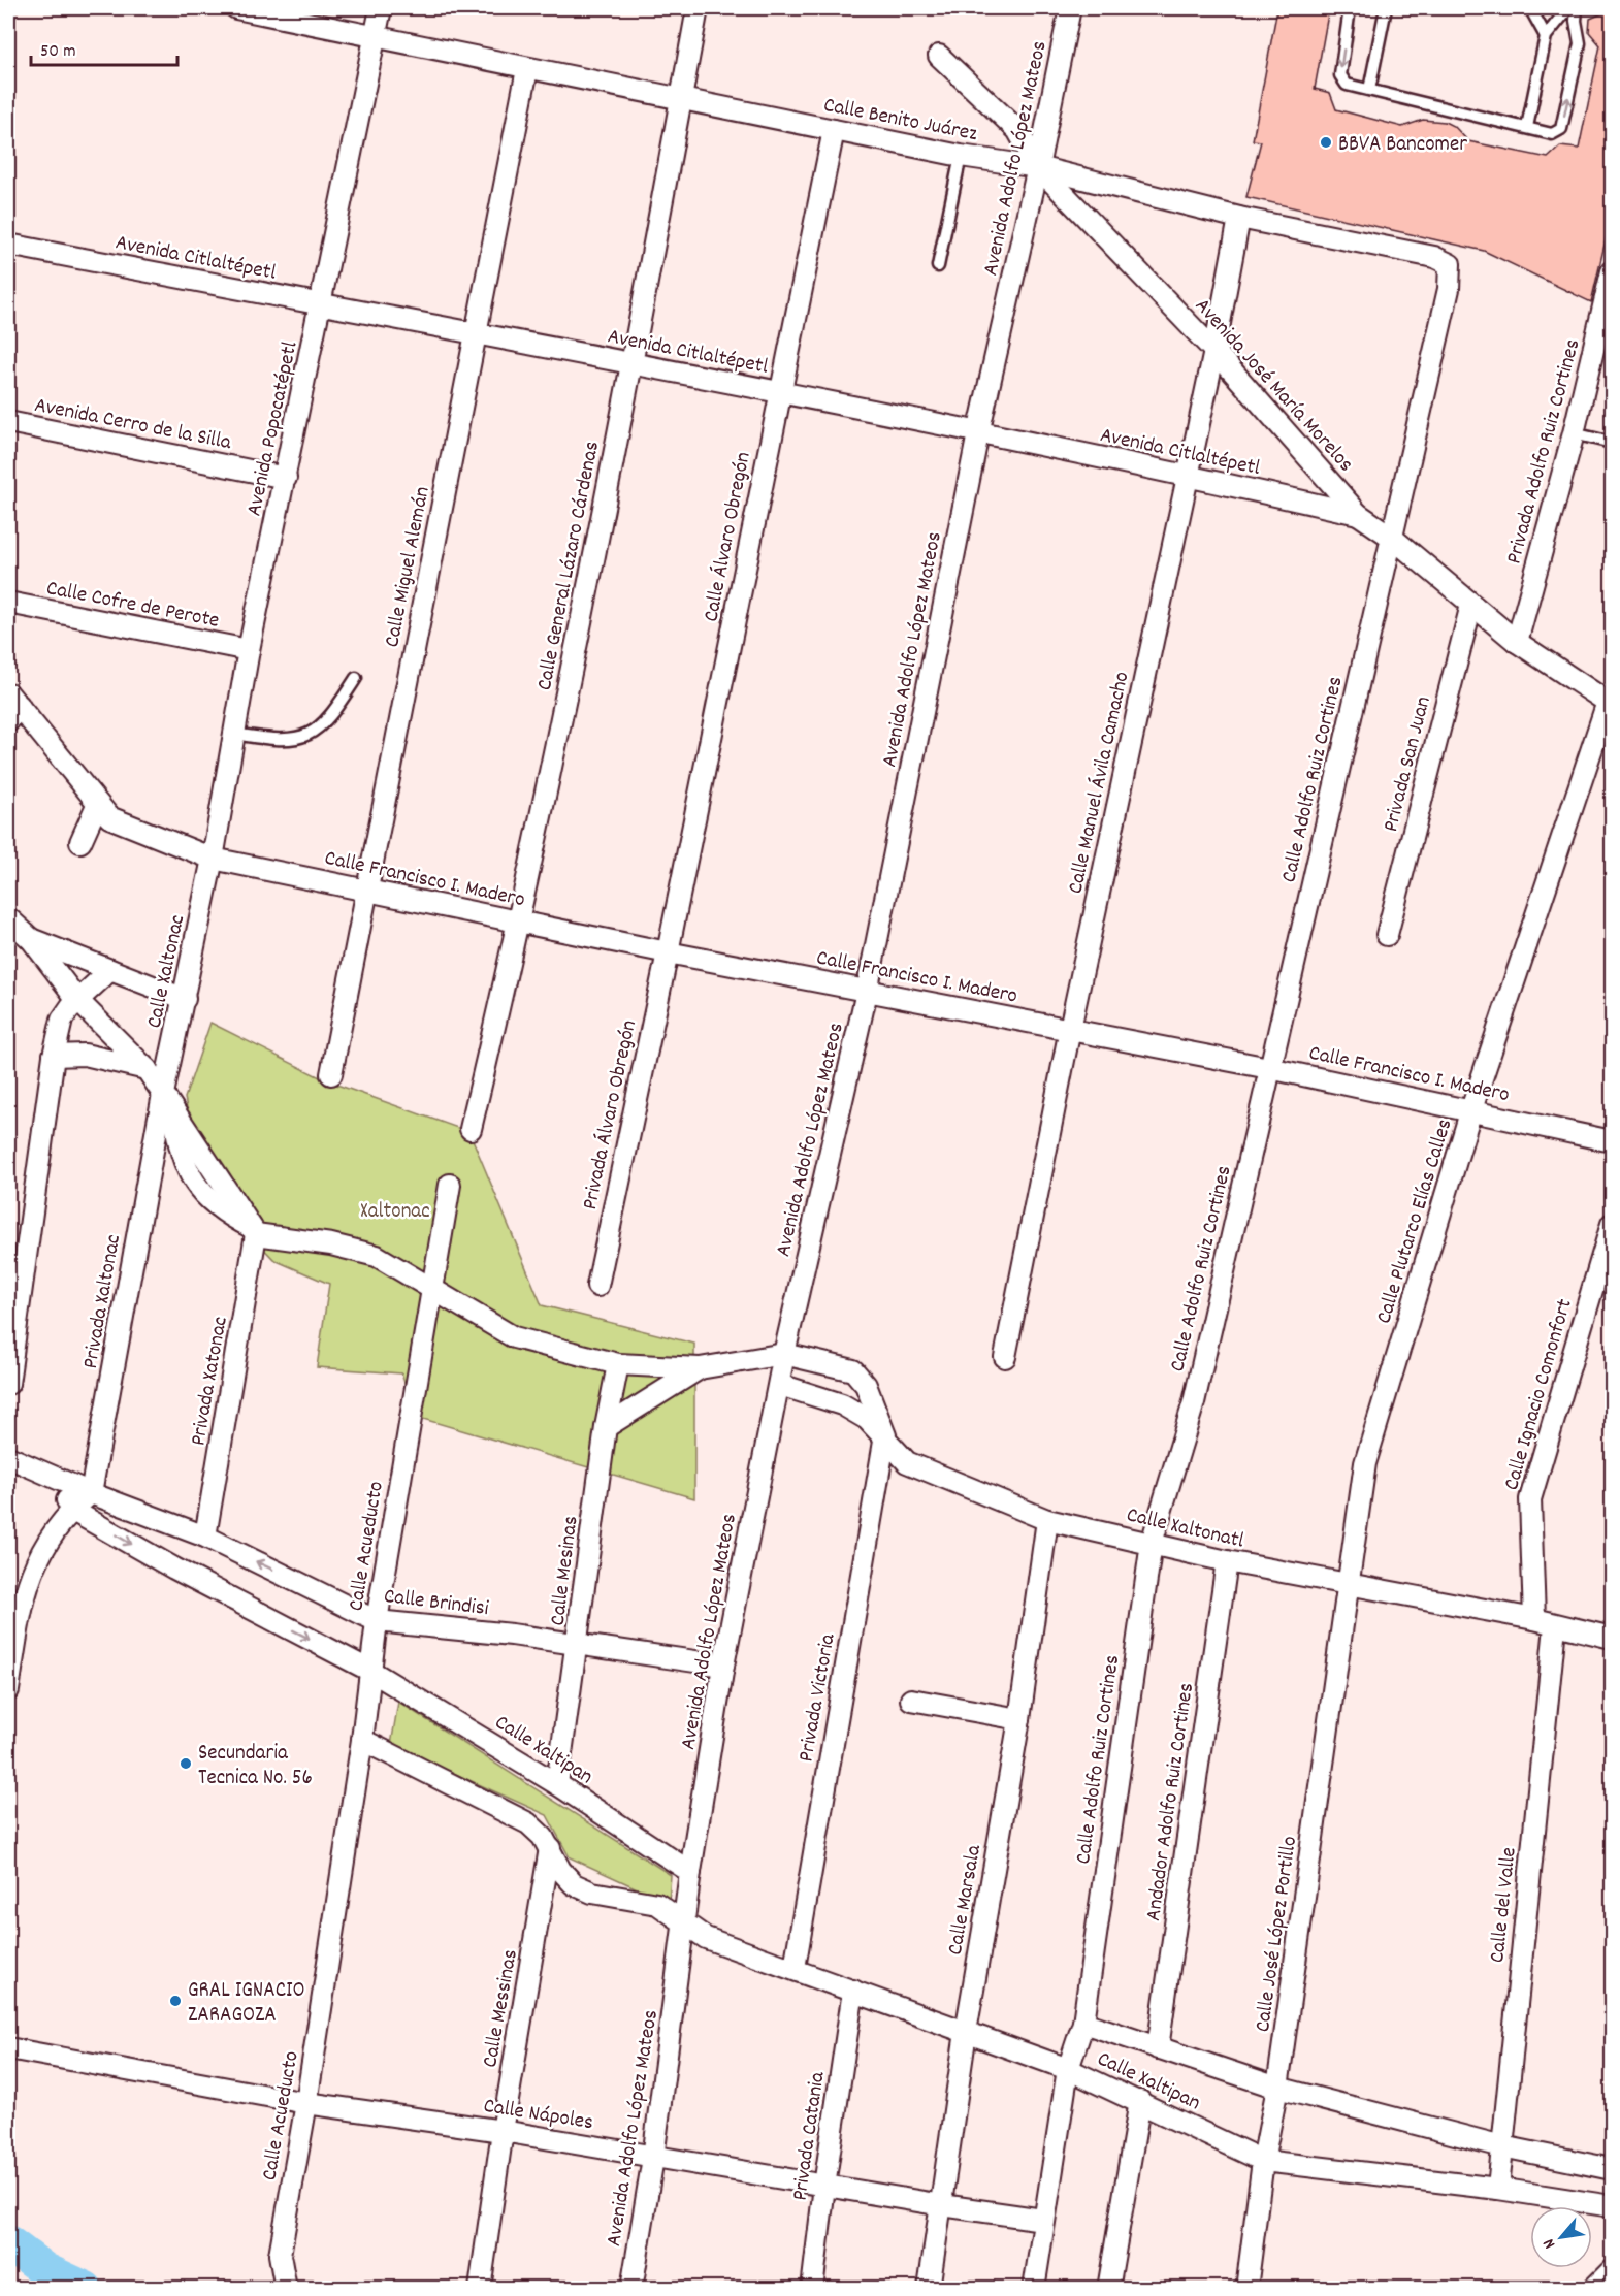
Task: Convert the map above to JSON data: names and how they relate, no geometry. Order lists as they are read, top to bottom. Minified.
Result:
{"streets":{"street":["Calle Benito Juárez","Avenida Adolfo López Mateos","Avenida Citlaltépetl","Avenida José María Morelos","Avenida Cerro de la Silla","Avenida Popocatépetl","Privada Adolfo Ruiz Cortines","Calle Álvaro Obregón","Calle General Lázaro Cárdenas","Calle Miguel Alemán","Calle Cofre de Perote","Privada San Juan","Calle Adolfo Ruiz Cortines","Calle Manuel Ávila Camacho","Calle Francisco I. Madero","Calle Xaltonac","Privada Álvaro Obregón","Calle Plutarco Elías Calles","Privada Xaltonac","Privada Xatonac","Calle Ignacio Comonfort","Calle Xaltonatl","Calle Acueducto","Calle Mesinas","Calle Brindisi","Privada Victoria","Calle Xaltipan","Andador Adolfo Ruiz Cortines","Calle Marsala","Calle del Valle","Calle José López Portillo","Calle Messinas","Calle Nápoles","Privada Catania"]},"crossings":[["Calle Benito Juárez","Avenida Adolfo López Mateos"],["Calle Benito Juárez","Avenida José María Morelos"],["Calle Benito Juárez","Avenida Popocatépetl"],["Calle Benito Juárez","Calle Álvaro Obregón"],["Calle Benito Juárez","Calle General Lázaro Cárdenas"],["Calle Benito Juárez","Calle Miguel Alemán"],["Calle Benito Juárez","Calle Adolfo Ruiz Cortines"],["Calle Benito Juárez","Calle Manuel Ávila Camacho"],["Avenida Adolfo López Mateos","Avenida Citlaltépetl"],["Avenida Adolfo López Mateos","Avenida José María Morelos"],["Avenida Adolfo López Mateos","Calle Francisco I. Madero"],["Avenida Adolfo López Mateos","Calle Xaltonatl"],["Avenida Adolfo López Mateos","Calle Brindisi"],["Avenida Adolfo López Mateos","Calle Xaltipan"],["Avenida Adolfo López Mateos","Calle Nápoles"],["Avenida Citlaltépetl","Avenida José María Morelos"],["Avenida Citlaltépetl","Avenida Popocatépetl"],["Avenida Citlaltépetl","Calle Álvaro Obregón"],["Avenida Citlaltépetl","Calle General Lázaro Cárdenas"],["Avenida Citlaltépetl","Calle Miguel Alemán"],["Avenida Citlaltépetl","Calle Manuel Ávila Camacho"],["Avenida José María Morelos","Privada Adolfo Ruiz Cortines"],["Avenida José María Morelos","Privada San Juan"],["Avenida José María Morelos","Calle Adolfo Ruiz Cortines"],["Avenida José María Morelos","Calle Manuel Ávila Camacho"],["Avenida José María Morelos","Calle Plutarco Elías Calles"],["Avenida Cerro de la Silla","Avenida Popocatépetl"],["Avenida Popocatépetl","Calle Cofre de Perote"],["Avenida Popocatépetl","Calle Francisco I. Madero"],["Avenida Popocatépetl","Calle Xaltonac"],["Calle Álvaro Obregón","Calle Francisco I. Madero"],["Calle Álvaro Obregón","Privada Álvaro Obregón"],["Calle General Lázaro Cárdenas","Calle Francisco I. Madero"],["Calle Miguel Alemán","Calle Francisco I. Madero"],["Calle Adolfo Ruiz Cortines","Calle Francisco I. Madero"],["Calle Adolfo Ruiz Cortines","Calle Xaltonatl"],["Calle Adolfo Ruiz Cortines","Calle Xaltipan"],["Calle Adolfo Ruiz Cortines","Calle Nápoles"],["Calle Manuel Ávila Camacho","Calle Francisco I. Madero"],["Calle Francisco I. Madero","Calle Xaltonac"],["Calle Francisco I. Madero","Privada Álvaro Obregón"],["Calle Francisco I. Madero","Calle Plutarco Elías Calles"],["Calle Xaltonac","Privada Xaltonac"],["Calle Plutarco Elías Calles","Calle Xaltonatl"],["Calle Plutarco Elías Calles","Calle José López Portillo"],["Privada Xaltonac","Calle Brindisi"],["Privada Xatonac","Calle Brindisi"],["Calle Ignacio Comonfort","Calle Xaltonatl"],["Calle Xaltonatl","Privada Victoria"],["Calle Xaltonatl","Andador Adolfo Ruiz Cortines"],["Calle Xaltonatl","Calle Marsala"],["Calle Xaltonatl","Calle del Valle"],["Calle Xaltonatl","Calle José López Portillo"],["Calle Acueducto","Calle Brindisi"],["Calle Acueducto","Calle Xaltipan"],["Calle Acueducto","Calle Nápoles"],["Calle Mesinas","Calle Brindisi"],["Calle Mesinas","Calle Xaltipan"],["Privada Victoria","Calle Xaltipan"],["Calle Xaltipan","Calle Marsala"],["Calle Xaltipan","Calle del Valle"],["Calle Xaltipan","Calle José López Portillo"],["Calle Xaltipan","Calle Messinas"],["Calle Xaltipan","Privada Catania"],["Calle Marsala","Calle Nápoles"],["Calle Messinas","Calle Nápoles"],["Calle Nápoles","Privada Catania"]],"parks":["Xaltonac"],"places":["BBVA Bancomer","Secundaria Tecnica No. 56","GRAL IGNACIO ZARAGOZA"],"scale_bar":"50 m","north":"bottom left"}
